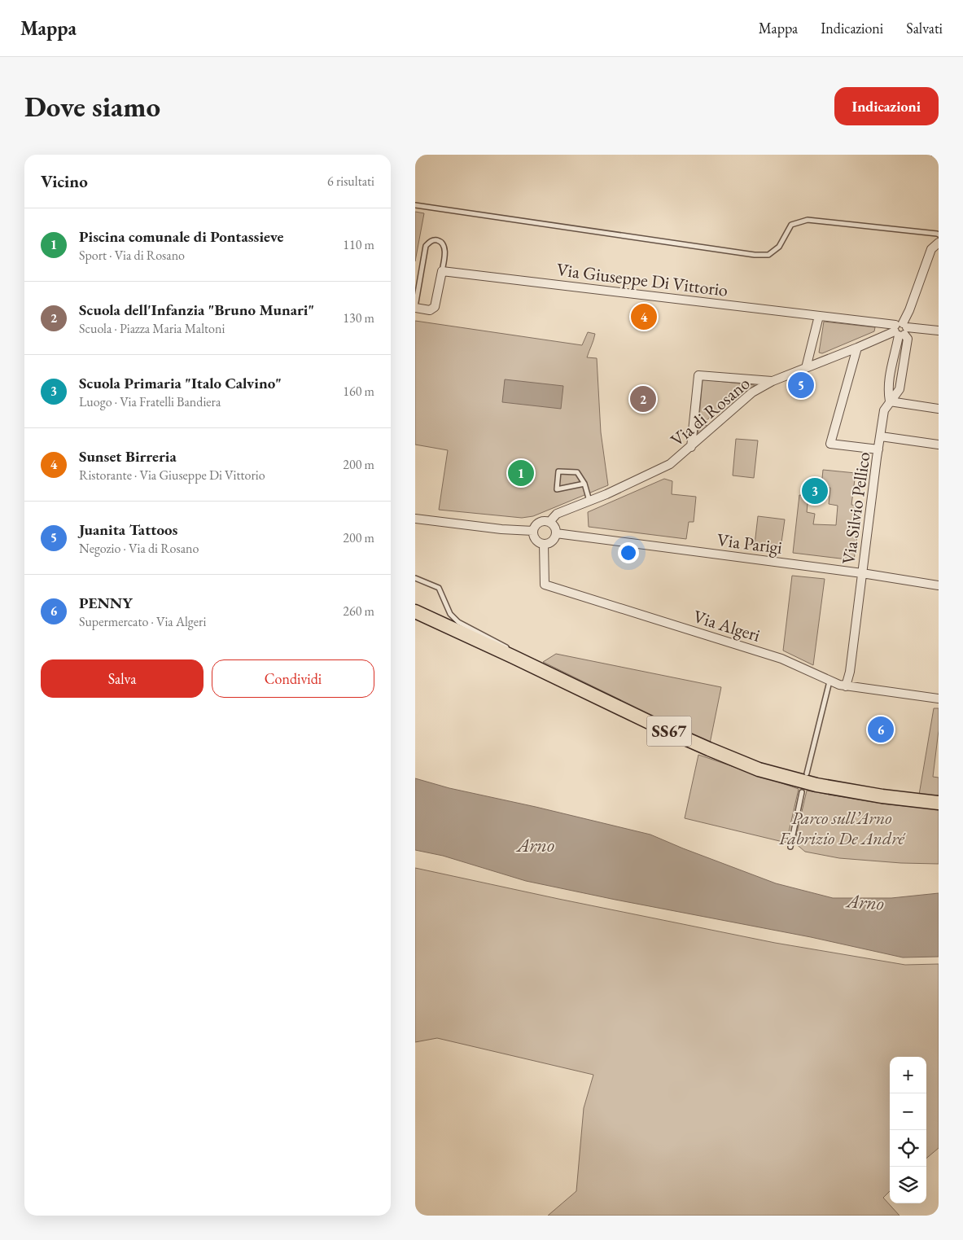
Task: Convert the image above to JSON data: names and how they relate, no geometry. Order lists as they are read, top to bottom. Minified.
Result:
{"streets":{"main road":["SS67"],"street":["Via Giuseppe Di Vittorio","Via di Rosano","Via Silvio Pellico","Via Parigi","Via Algeri"]},"crossings":[["Via Giuseppe Di Vittorio","Via di Rosano"],["Via Giuseppe Di Vittorio","Via Silvio Pellico"],["Via di Rosano","Via Silvio Pellico"],["Via di Rosano","Via Parigi"],["Via di Rosano","Via Algeri"],["Via Silvio Pellico","Via Parigi"],["Via Silvio Pellico","Via Algeri"],["Via Parigi","Via Algeri"]],"water":["Arno"],"parks":["Parco sull’Arno Fabrizio De André"],"page":{"header":"Mappa","nav":["Mappa","Indicazioni","Salvati"],"buttons":["Indicazioni",["Salva","Condividi"]],"title":"Dove siamo","heading":["Vicino","6 risultati"],"list":[{"mark":"1","name":"Piscina comunale di Pontassieve","note":"Sport · Via di Rosano","value":"110 m"},{"mark":"2","name":"Scuola dell'Infanzia \"Bruno Munari\"","note":"Scuola · Piazza Maria Maltoni","value":"130 m"},{"mark":"3","name":"Scuola Primaria \"Italo Calvino\"","note":"Luogo · Via Fratelli Bandiera","value":"160 m"},{"mark":"4","name":"Sunset Birreria","note":"Ristorante · Via Giuseppe Di Vittorio","value":"200 m"},{"mark":"5","name":"Juanita Tattoos","note":"Negozio · Via di Rosano","value":"200 m"},{"mark":"6","name":"PENNY","note":"Supermercato · Via Algeri","value":"260 m"}],"pins":["4","5","2","1","3","6"],"map_buttons":["+","−"]}}
